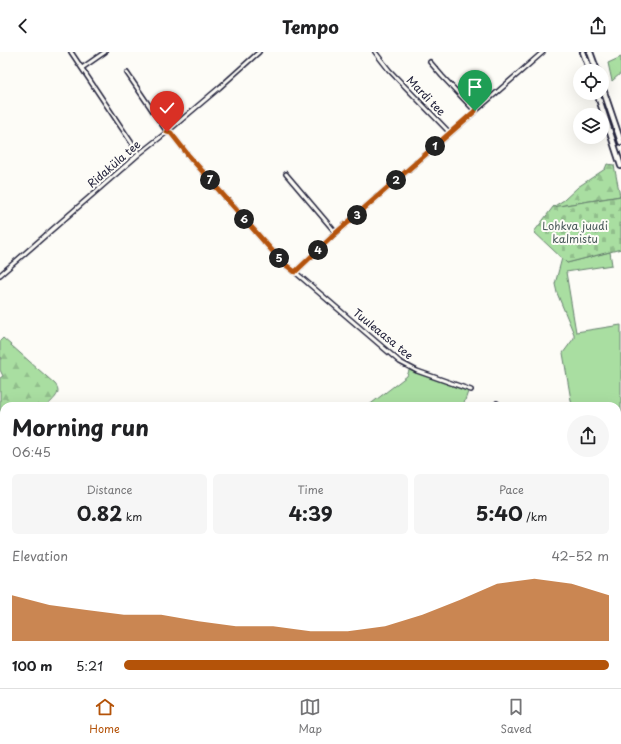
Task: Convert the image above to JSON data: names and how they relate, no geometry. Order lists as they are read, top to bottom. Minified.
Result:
{"streets":{"street":["Mardi tee","Ridaküla tee","Tuuleaasa tee"]},"crossings":[["Ridaküla tee","Tuuleaasa tee"]],"parks":["Lohkva juudi kalmistu"],"page":{"header":"Tempo","pins":["1","2","7","3","6","4","5"],"heading":["Morning run","06:45"],"stats":[["Distance","0.82 km"],["Time","4:39"],["Pace","5:40 /km"]],"chart":["Elevation","42–52 m"],"list":[{"name":"100 m","note":"5:21"}],"tabs":["Home","Map","Saved"]}}
